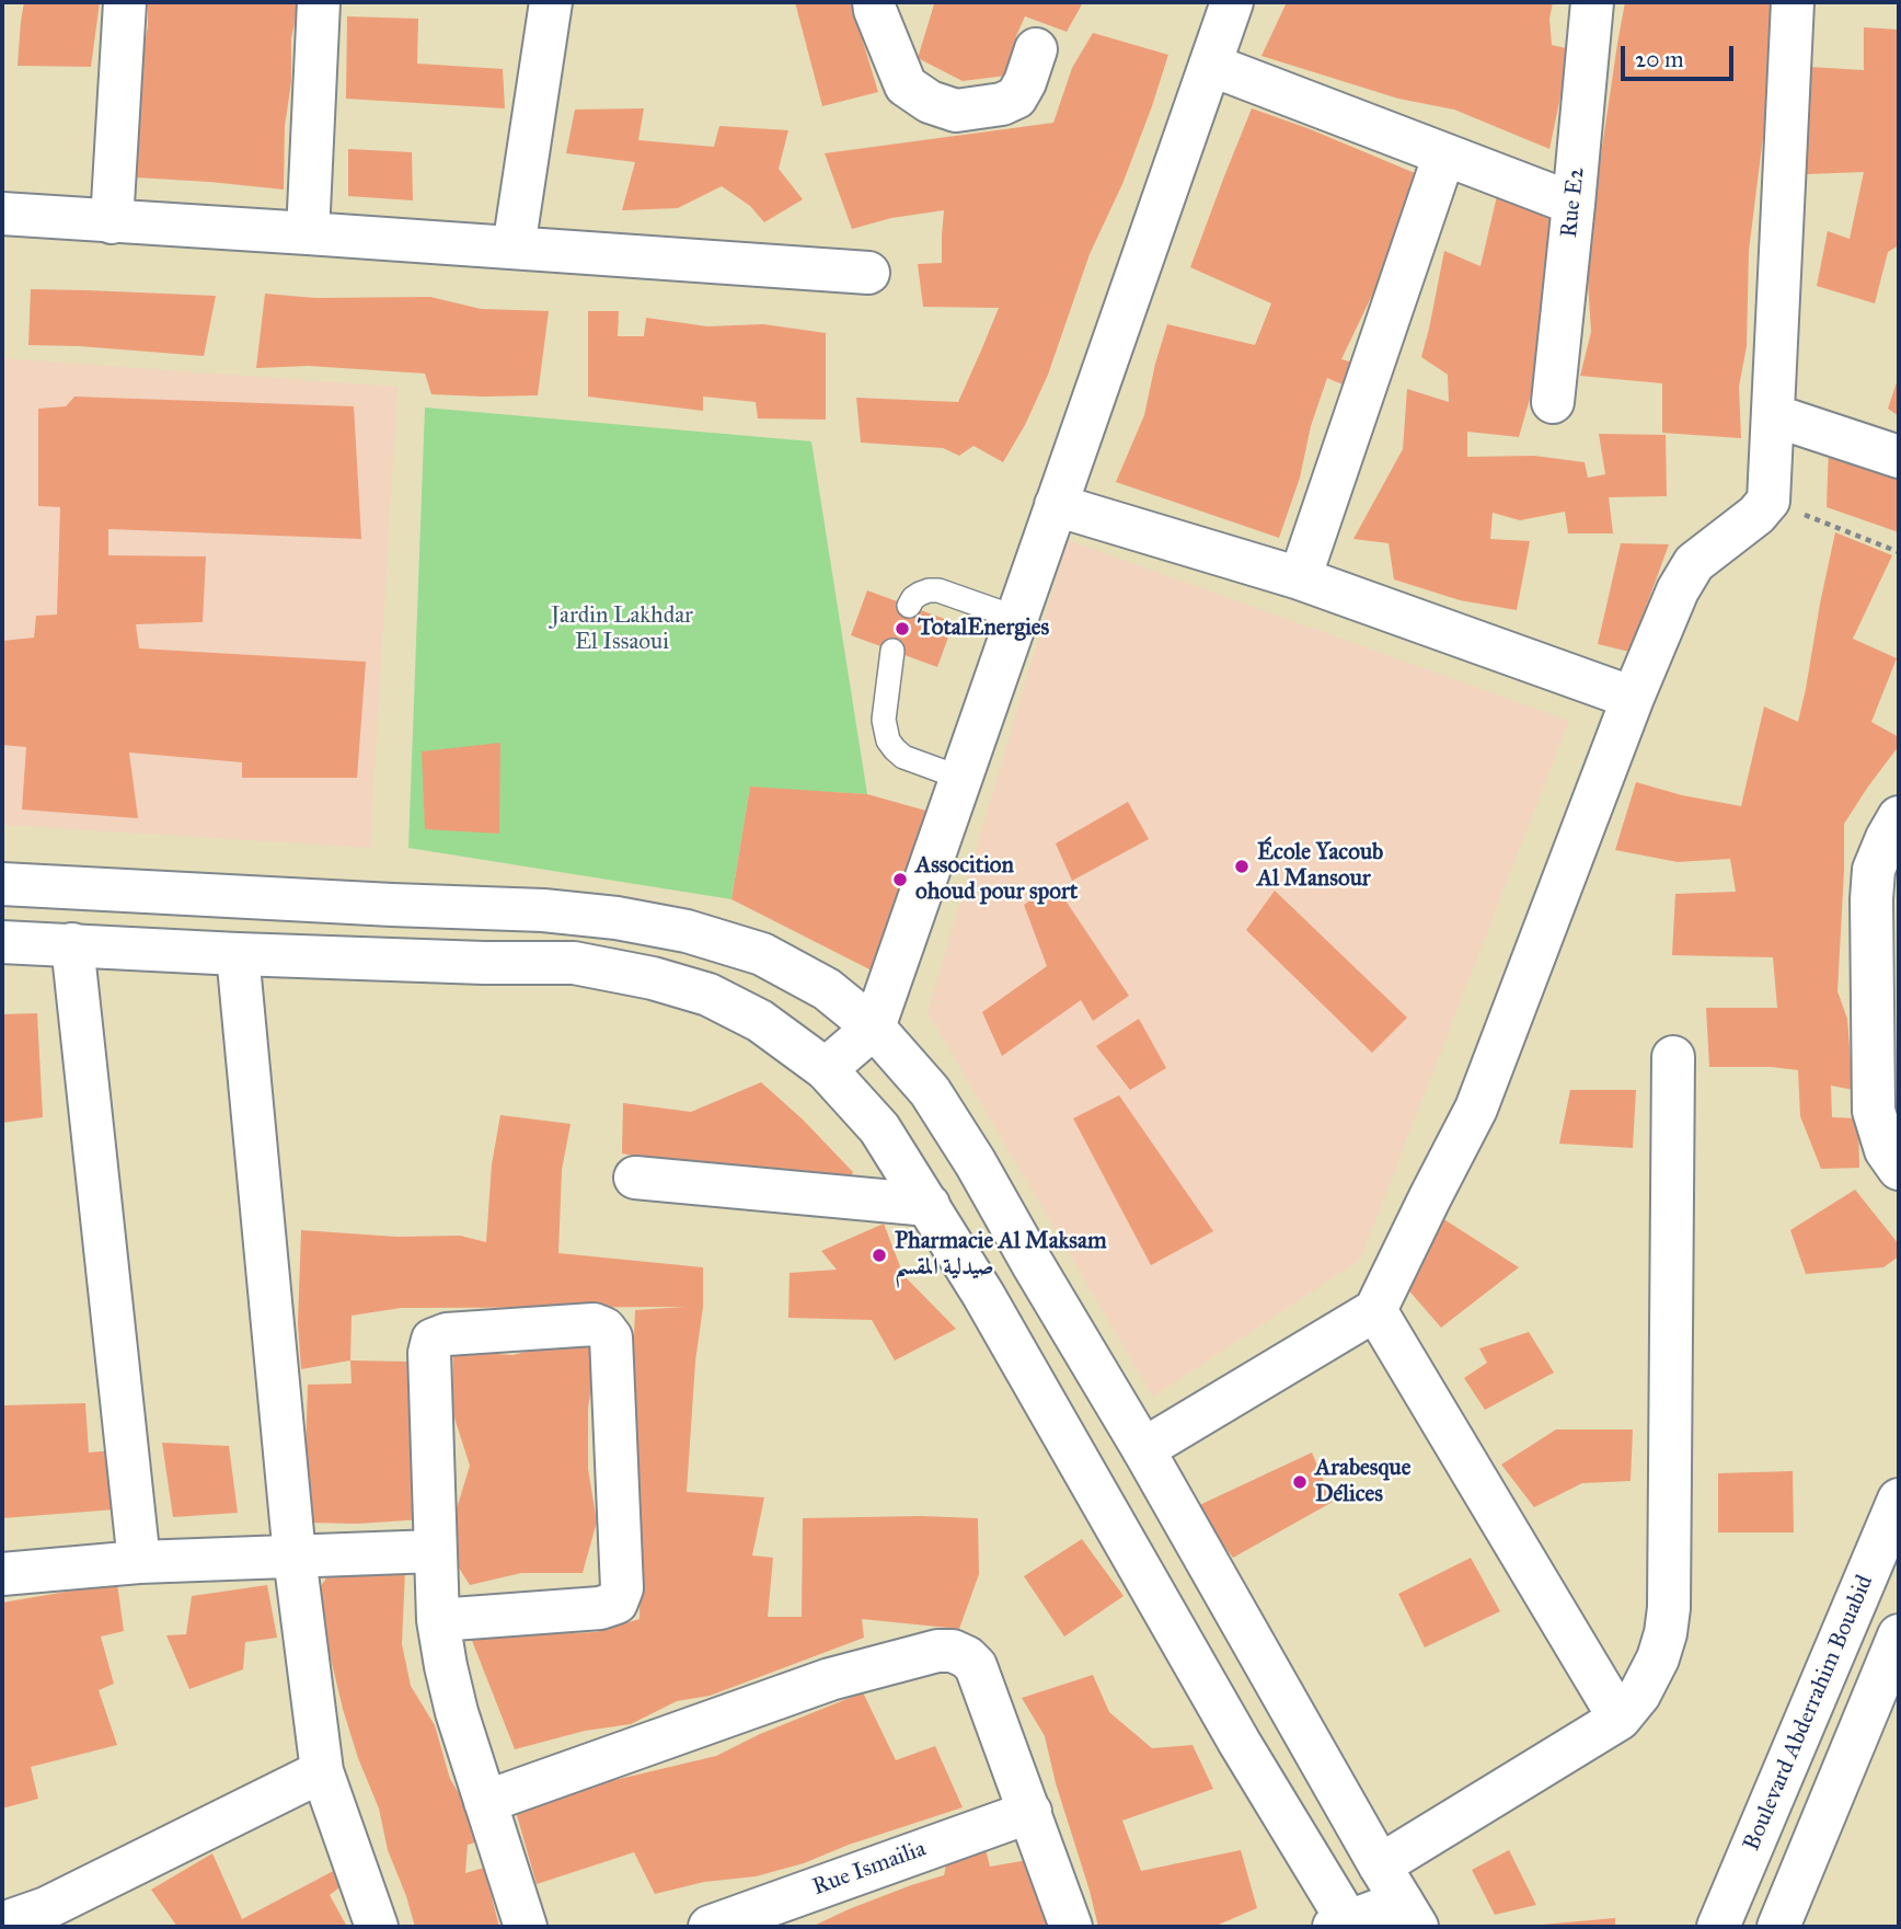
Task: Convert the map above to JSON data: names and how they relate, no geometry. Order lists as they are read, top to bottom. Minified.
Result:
{"streets":{"street":["Rue E2","Boulevard Abderrahim Bouabid","Rue Ismailia"]},"parks":["Jardin Lakhdar El Issaoui"],"places":["TotalEnergies","École Yacoub Al Mansour","Assocition ohoud pour sport","Pharmacie Al Maksam صيدلية المقسم","Arabesque Délices"],"scale_bar":"20 m"}
